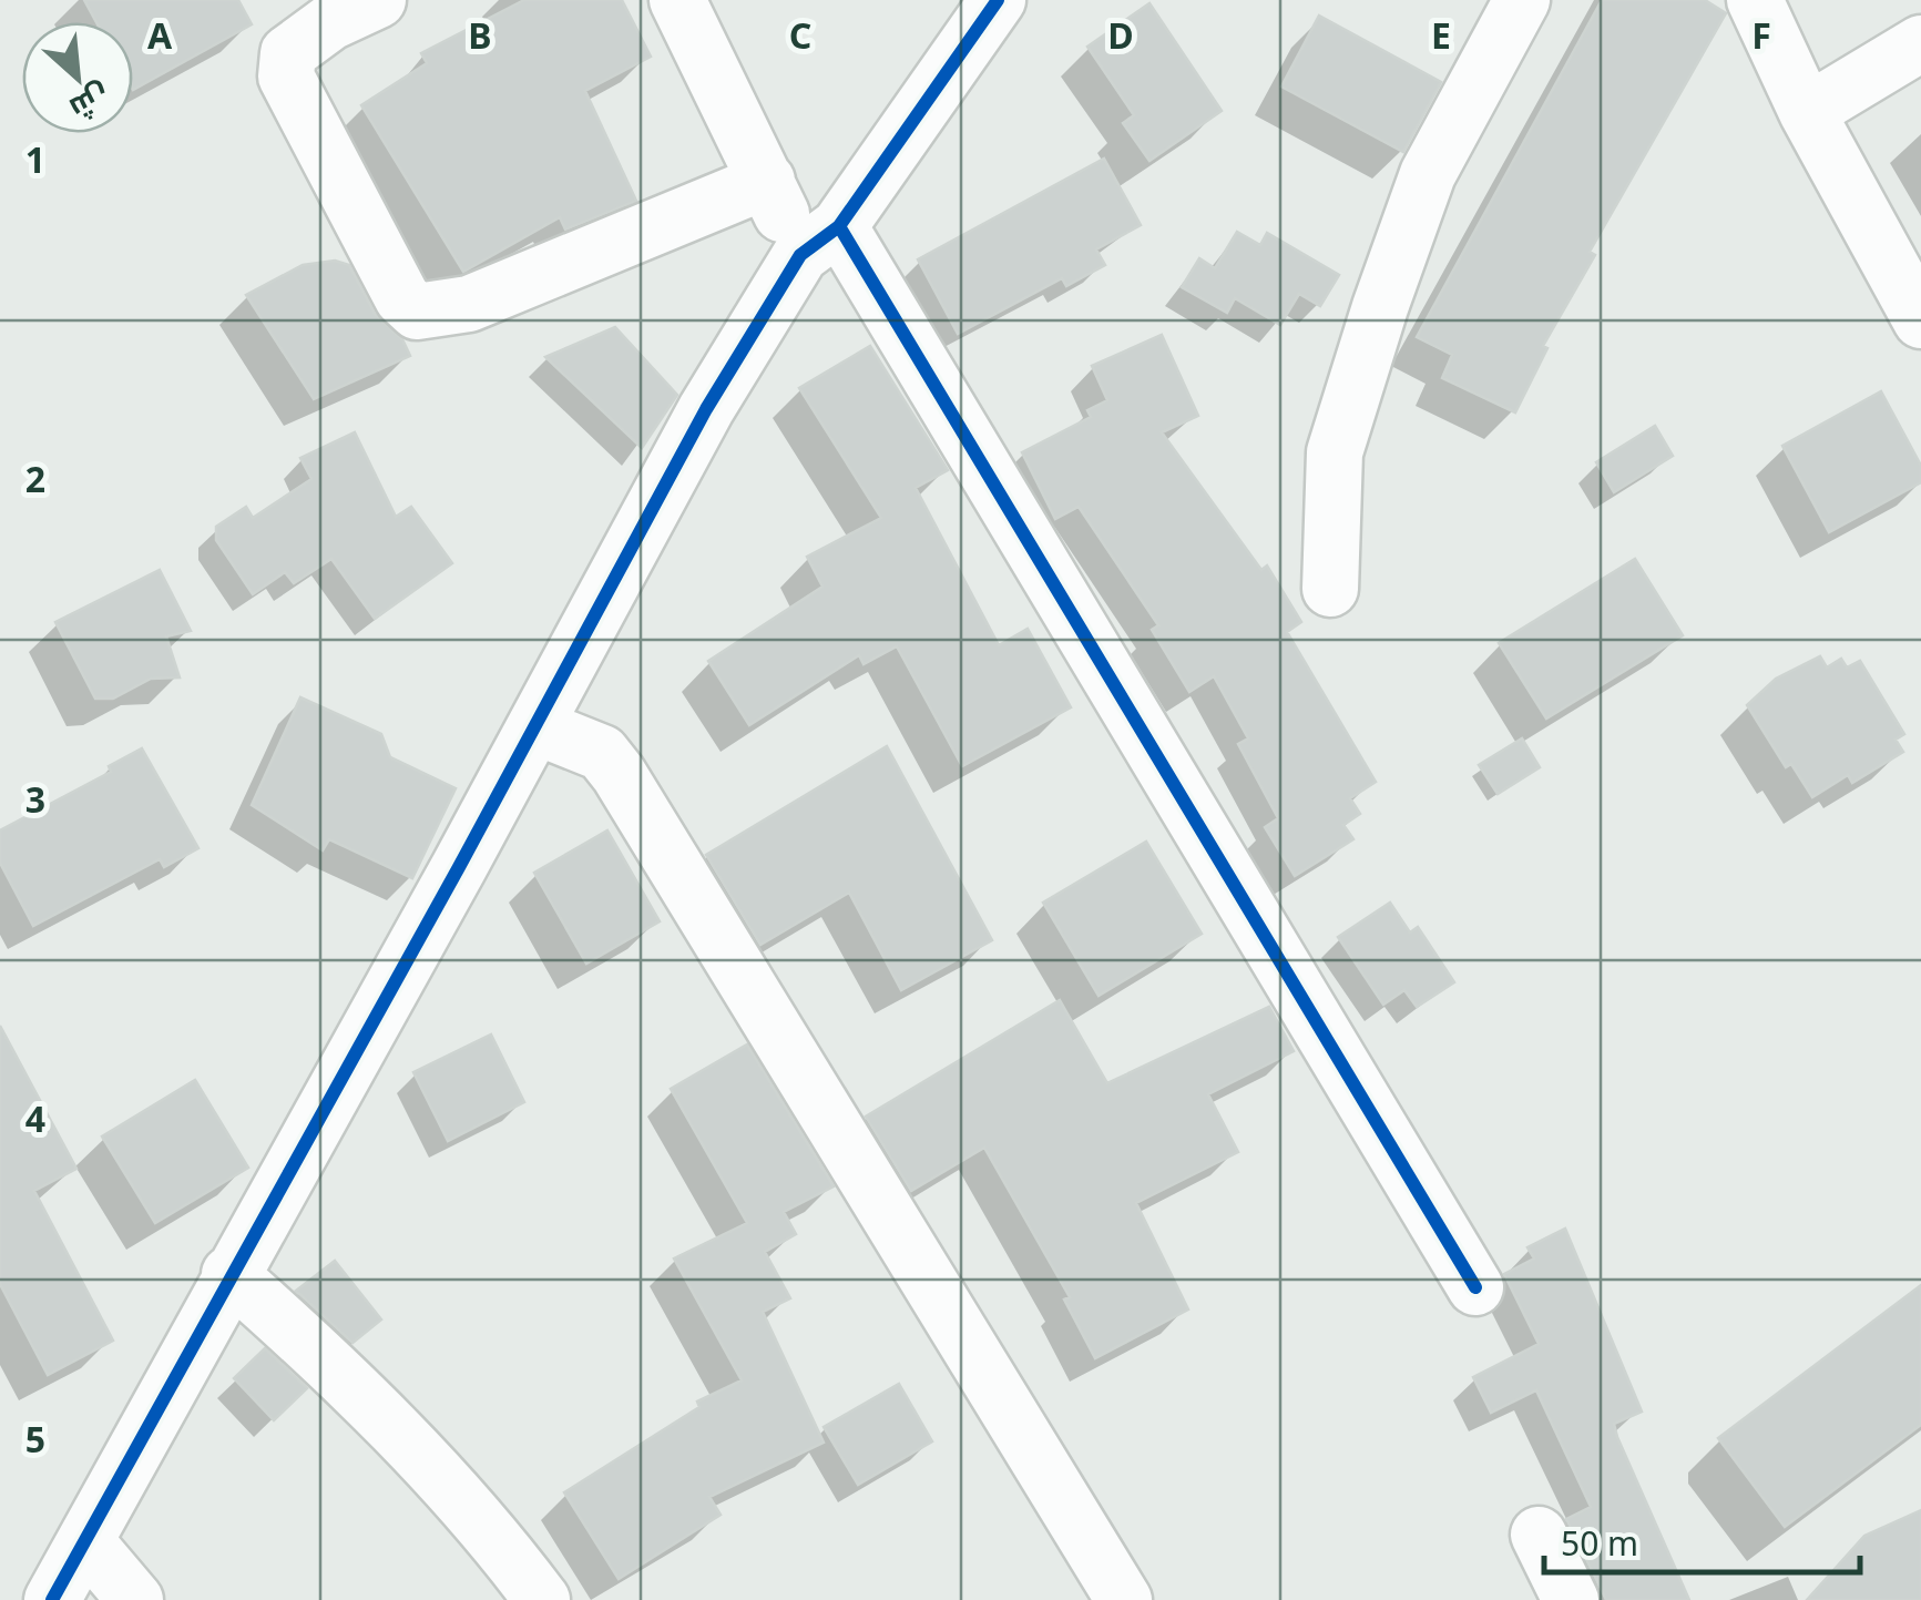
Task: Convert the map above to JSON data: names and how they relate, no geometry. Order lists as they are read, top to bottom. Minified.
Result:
{"scale_bar":"50 m","north":"bottom right","grid":{"columns":["A","B","C","D","E","F"],"rows":["1","2","3","4","5"]}}
